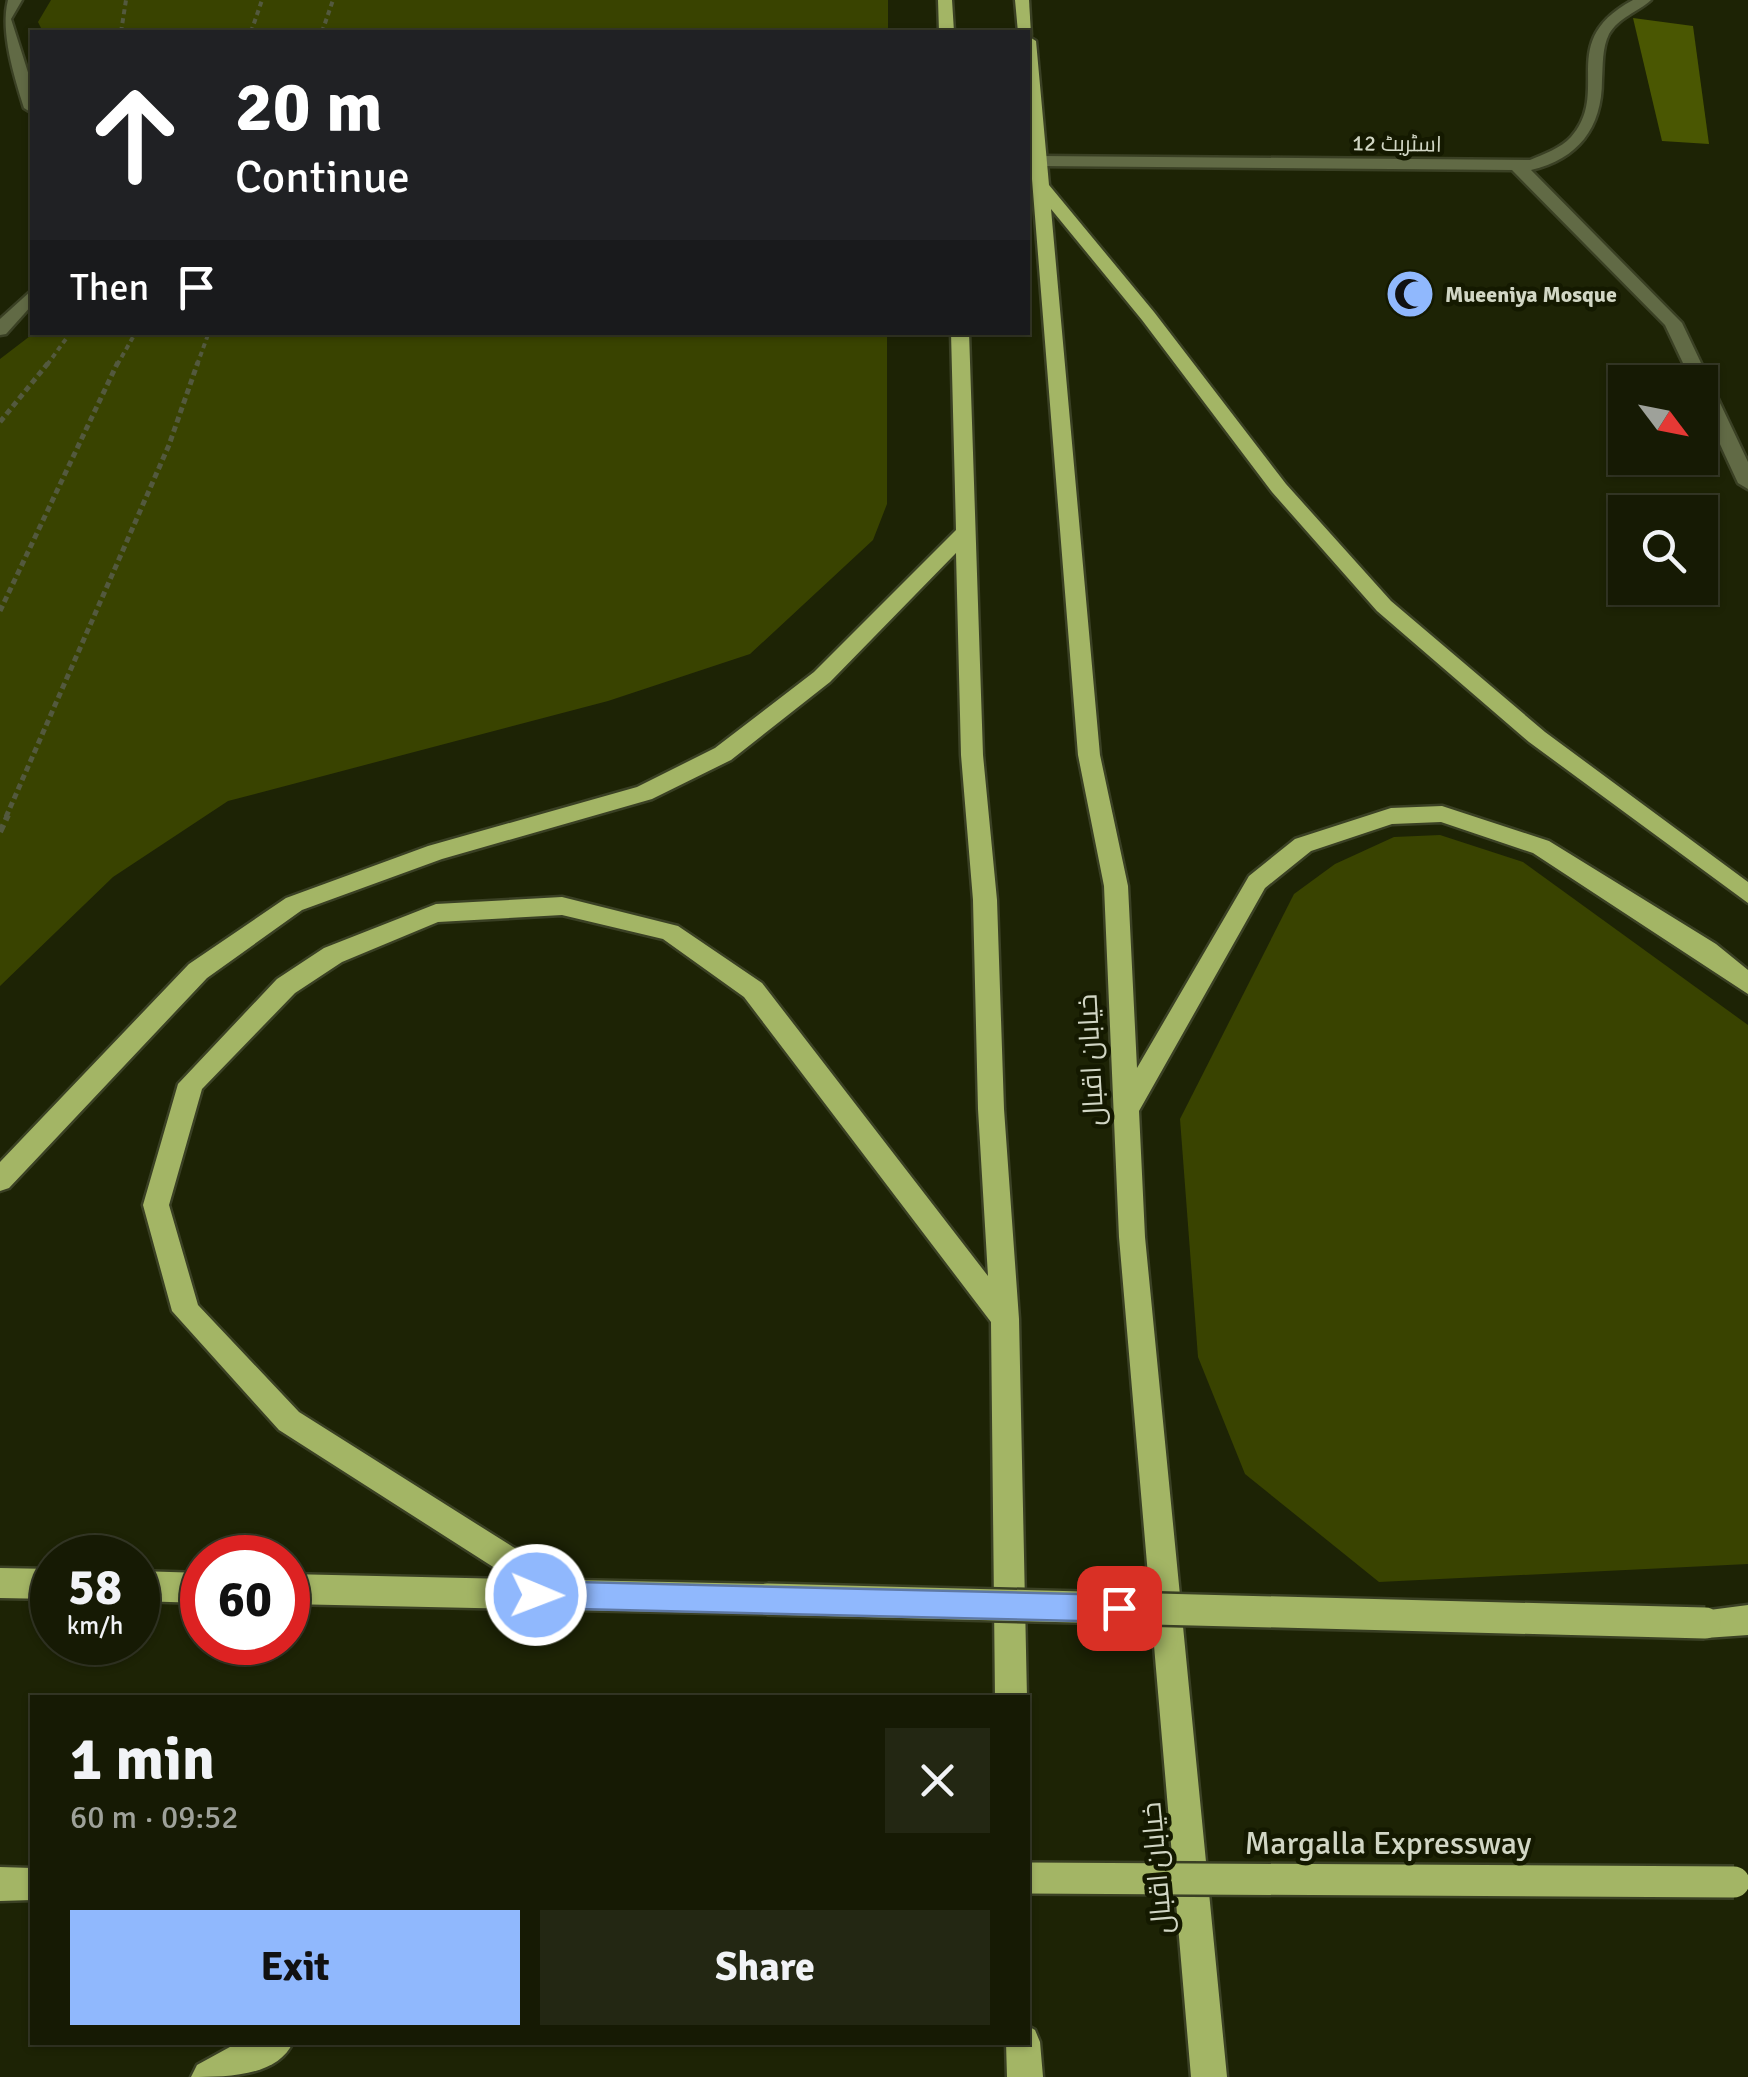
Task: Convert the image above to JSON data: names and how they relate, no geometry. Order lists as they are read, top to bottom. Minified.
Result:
{"streets":{"main road":["خیابان اقبال","Margalla Expressway"],"street":["اسٹریٹ 12"]},"crossings":[["اسٹریٹ 12","خیابان اقبال"]],"places":{"mosque":["Mueeniya Mosque"]},"north":"bottom right","page":{"turn":["20 m","Continue"],"then":"Then","speed":"58 km/h","limit":"60","heading":["1 min","60 m · 09:52"],"buttons":["Exit","Share"]}}
